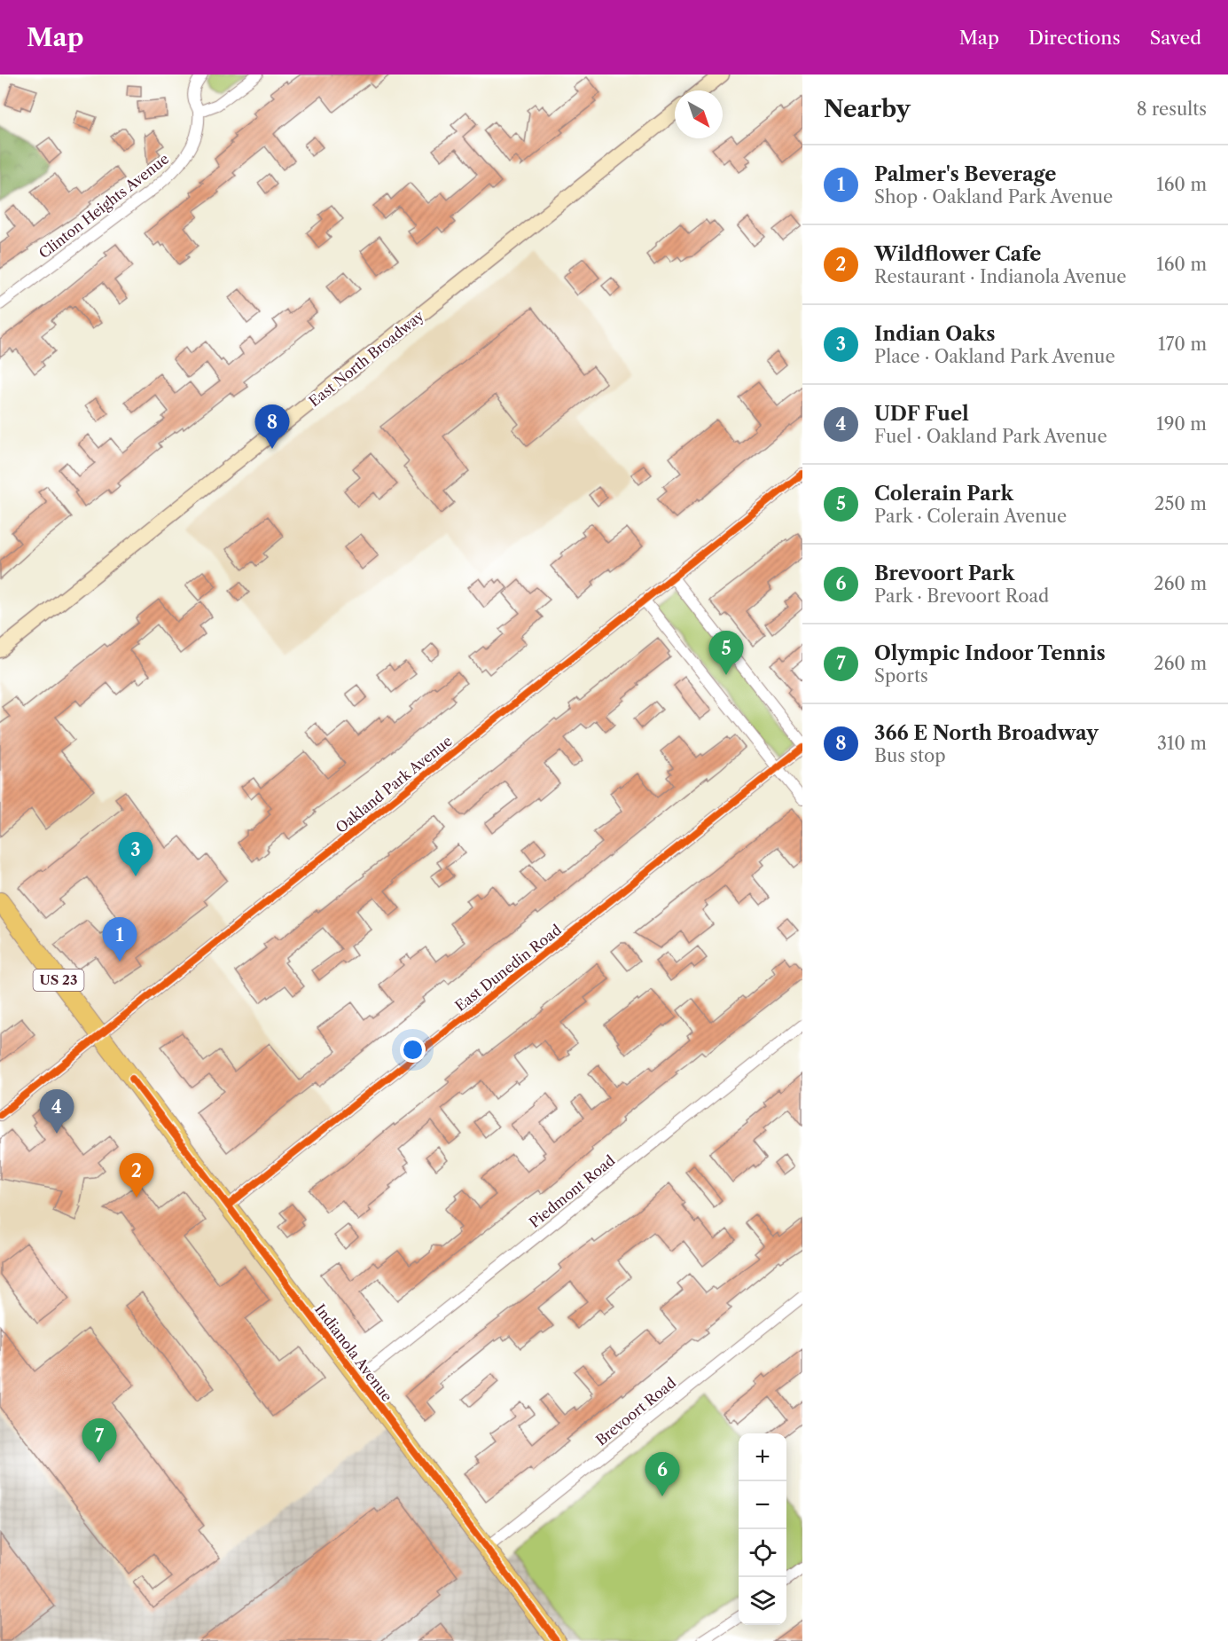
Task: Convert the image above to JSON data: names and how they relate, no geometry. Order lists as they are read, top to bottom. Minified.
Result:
{"streets":{"main road":["East North Broadway","US 23","Indianola Avenue"],"street":["Clinton Heights Avenue","Oakland Park Avenue","East Dunedin Road","Piedmont Road","Brevoort Road"]},"crossings":[["Oakland Park Avenue","Indianola Avenue"],["East Dunedin Road","Indianola Avenue"],["Piedmont Road","Indianola Avenue"],["Indianola Avenue","Brevoort Road"]],"north":"bottom right","page":{"header":"Map","nav":["Map","Directions","Saved"],"heading":["Nearby","8 results"],"list":[{"mark":"1","name":"Palmer's Beverage","note":"Shop · Oakland Park Avenue","value":"160 m"},{"mark":"2","name":"Wildflower Cafe","note":"Restaurant · Indianola Avenue","value":"160 m"},{"mark":"3","name":"Indian Oaks","note":"Place · Oakland Park Avenue","value":"170 m"},{"mark":"4","name":"UDF Fuel","note":"Fuel · Oakland Park Avenue","value":"190 m"},{"mark":"5","name":"Colerain Park","note":"Park · Colerain Avenue","value":"250 m"},{"mark":"6","name":"Brevoort Park","note":"Park · Brevoort Road","value":"260 m"},{"mark":"7","name":"Olympic Indoor Tennis","note":"Sports","value":"260 m"},{"mark":"8","name":"366 E North Broadway","note":"Bus stop","value":"310 m"}],"pins":["8","5","3","1","4","2","7","6"],"map_buttons":["+","−"]}}
